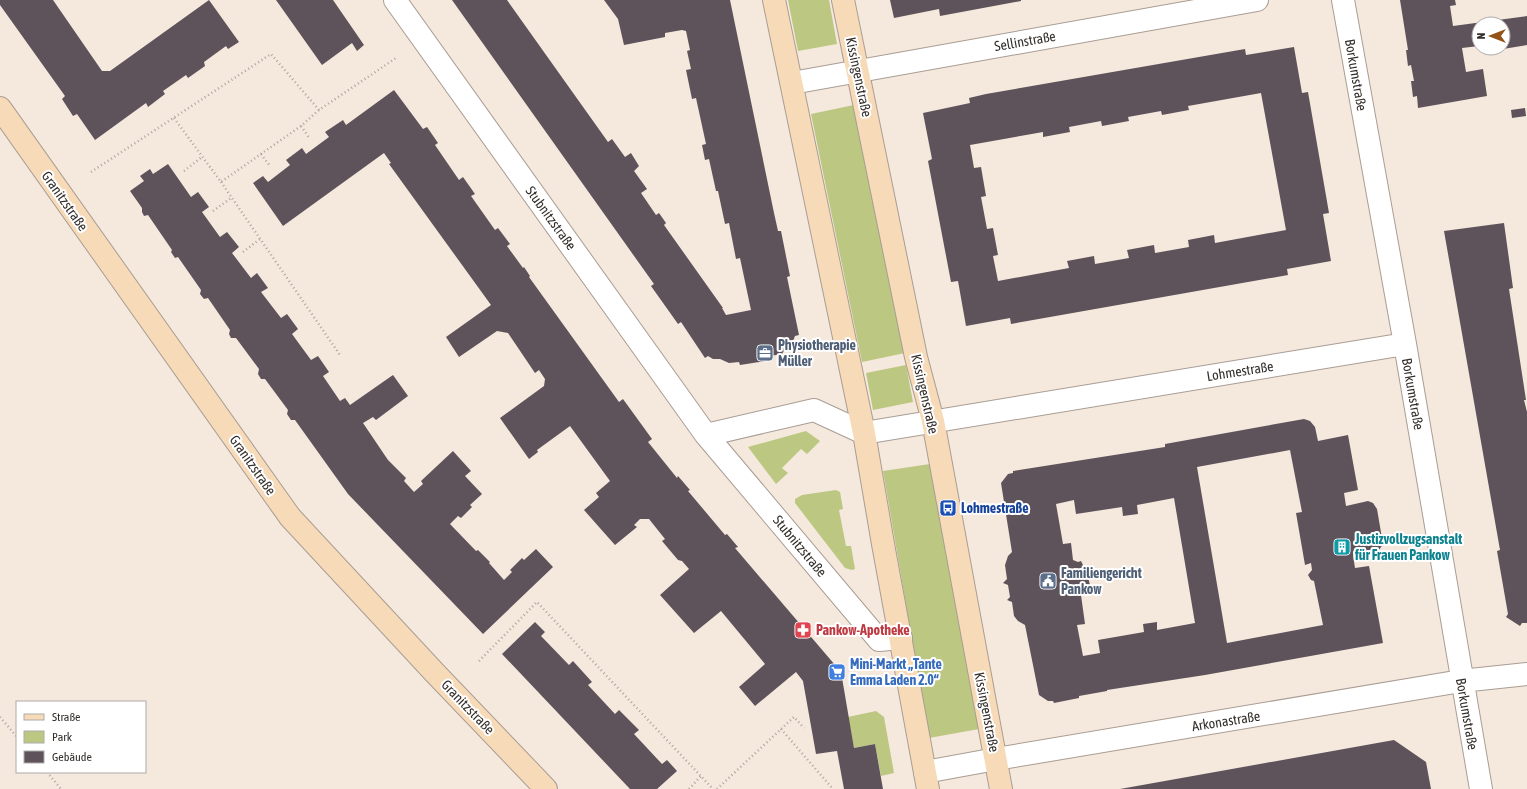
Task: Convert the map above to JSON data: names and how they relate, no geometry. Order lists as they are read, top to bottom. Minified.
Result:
{"streets":{"street":["Sellinstraße","Borkumstraße","Kissingenstraße","Granitzstraße","Stubnitzstraße","Lohmestraße","Arkonastraße"]},"crossings":[["Sellinstraße","Kissingenstraße"],["Borkumstraße","Lohmestraße"],["Borkumstraße","Arkonastraße"],["Kissingenstraße","Lohmestraße"],["Kissingenstraße","Arkonastraße"]],"places":{"office":["Physiotherapie Müller"],"bus stop":["Lohmestraße"],"building":["Justizvollzugsanstalt für Frauen Pankow"],"public building":["Familiengericht Pankow"],"pharmacy":["Pankow-Apotheke"],"supermarket":["Mini-Markt „Tante Emma Laden 2.0“"]},"legend":["Straße","Park","Gebäude"],"north":"left"}
